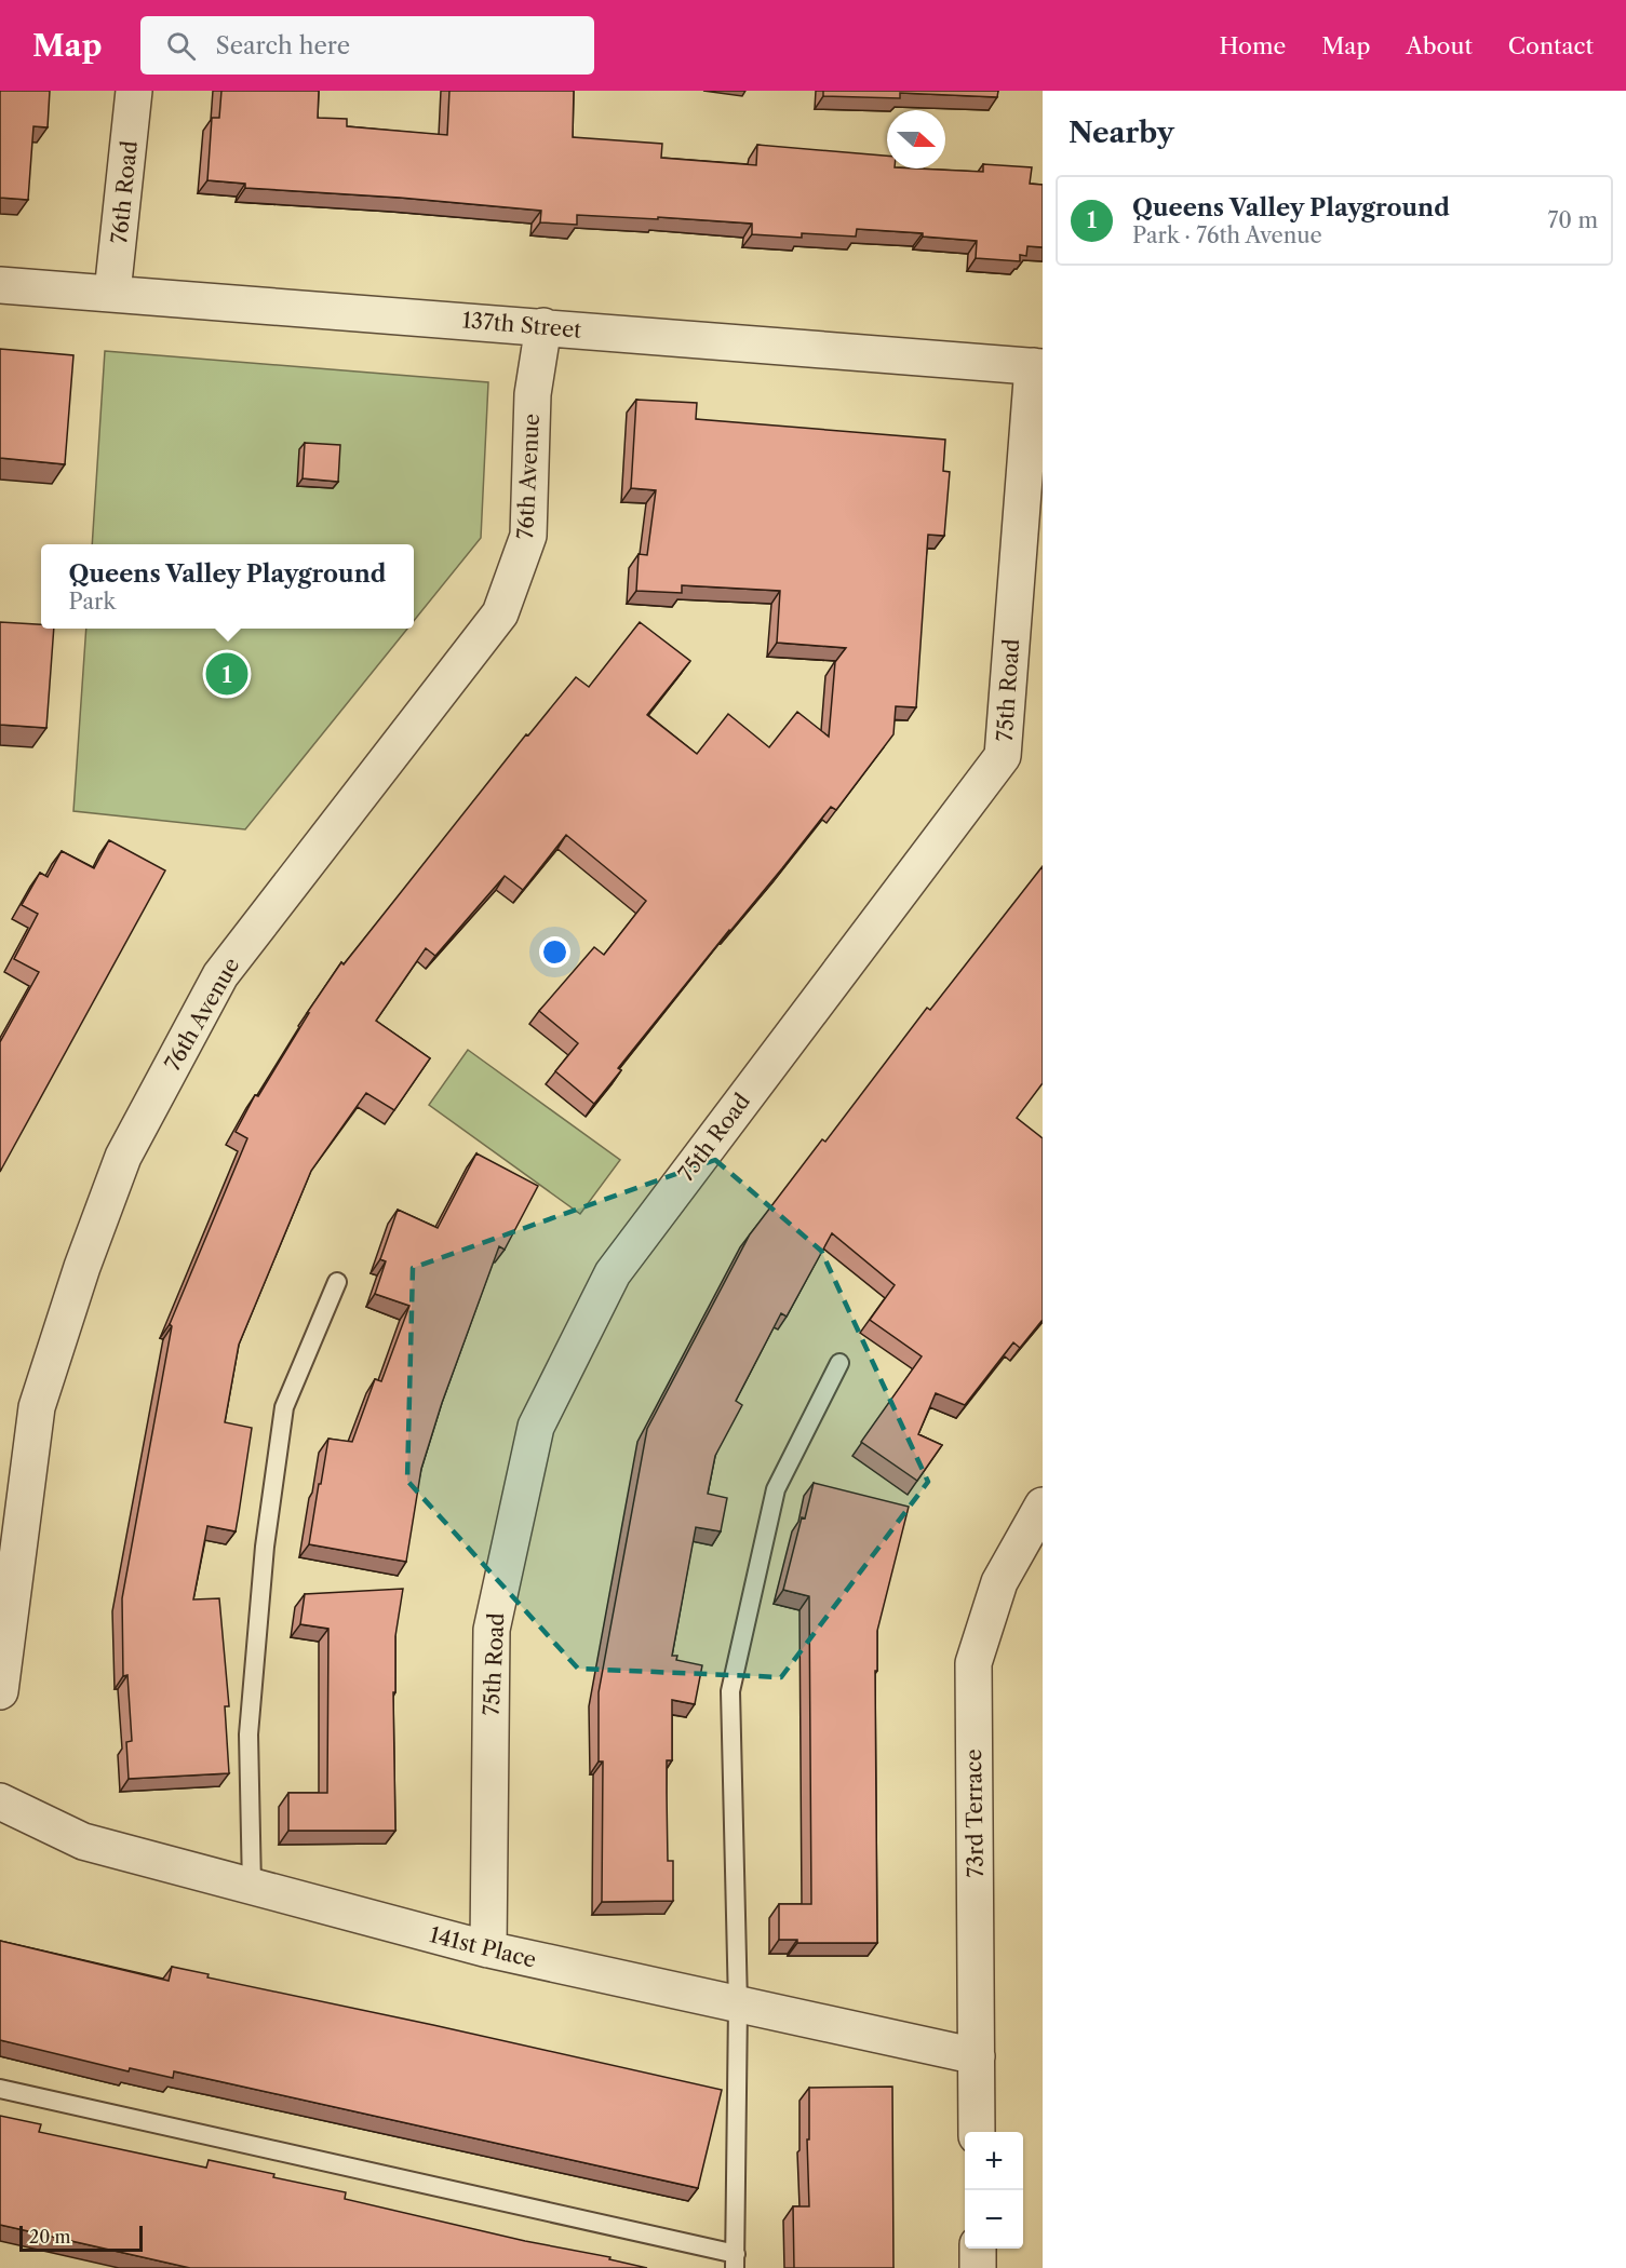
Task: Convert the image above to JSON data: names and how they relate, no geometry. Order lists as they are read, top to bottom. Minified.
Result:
{"streets":{"street":["76th Road","137th Street","76th Avenue","75th Road","73rd Terrace","141st Place"]},"crossings":[["76th Road","137th Street"],["137th Street","76th Avenue"],["137th Street","75th Road"],["75th Road","141st Place"],["73rd Terrace","141st Place"]],"scale_bar":"20 m","north":"right","page":{"header":"Map","search":"Search here","nav":["Home","Map","About","Contact"],"heading":"Nearby","list":[{"mark":"1","name":"Queens Valley Playground","note":"Park · 76th Avenue","value":"70 m"}],"popup":["Queens Valley Playground","Park"],"pins":"1","map_buttons":["+","−"],"scale":"20 m"}}
